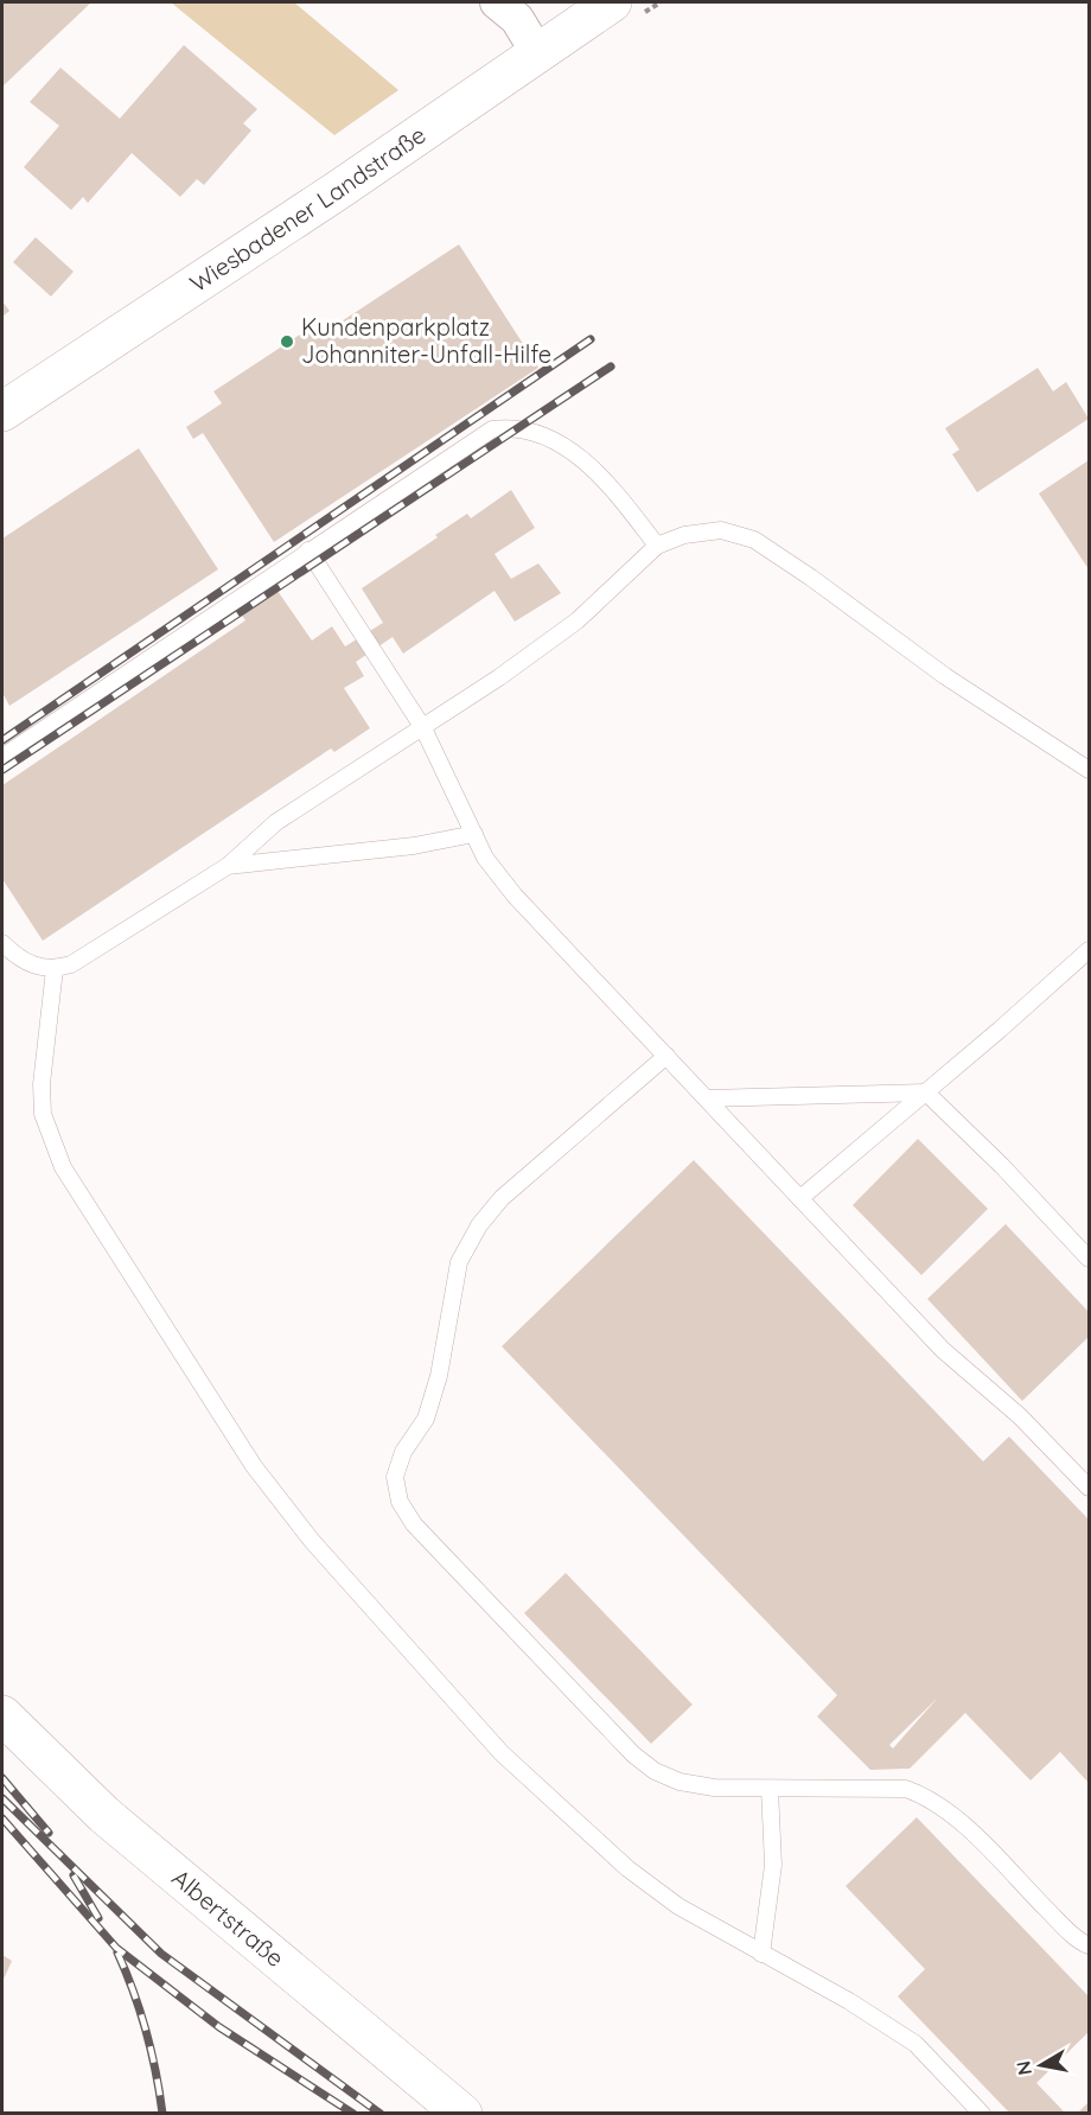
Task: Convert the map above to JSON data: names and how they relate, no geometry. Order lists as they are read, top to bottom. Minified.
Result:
{"streets":{"main road":["Wiesbadener Landstraße","Albertstraße"]},"places":["Kundenparkplatz Johanniter-Unfall-Hilfe"],"north":"left"}
